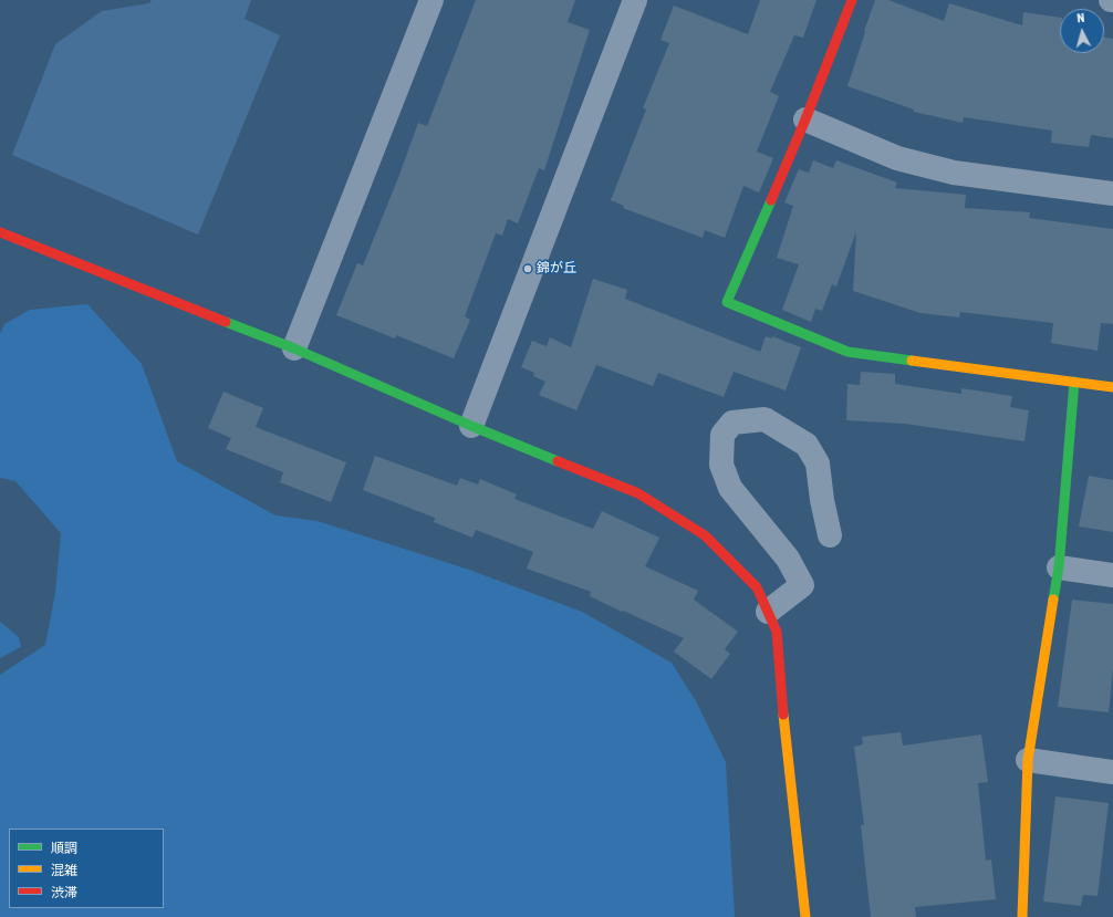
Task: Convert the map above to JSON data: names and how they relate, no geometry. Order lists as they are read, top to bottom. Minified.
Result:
{"places":["錦が丘"],"legend":["順調","混雑","渋滞"],"north":"top"}
